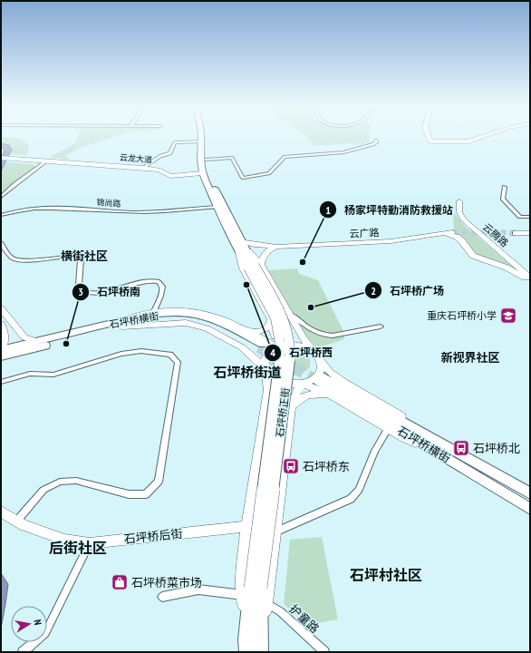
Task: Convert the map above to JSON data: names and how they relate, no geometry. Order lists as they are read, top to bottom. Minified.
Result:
{"streets":{"main road":["石坪桥横街","石坪桥正街"],"street":["云龙大道","锦尚路","云广路","云腾路","石坪桥后街","护童路"]},"crossings":[["云龙大道","石坪桥正街"],["锦尚路","石坪桥正街"]],"districts":["横街社区","新视界社区","石坪桥街道","后街社区","石坪村社区"],"places":{"other":["杨家坪特勤消防救援站","石坪桥西","石坪桥广场","石坪桥南"],"school or university":["重庆石坪桥小学"],"bus stop":["石坪桥北","石坪桥东"],"shop":["石坪桥菜市场"]},"north":"right"}
